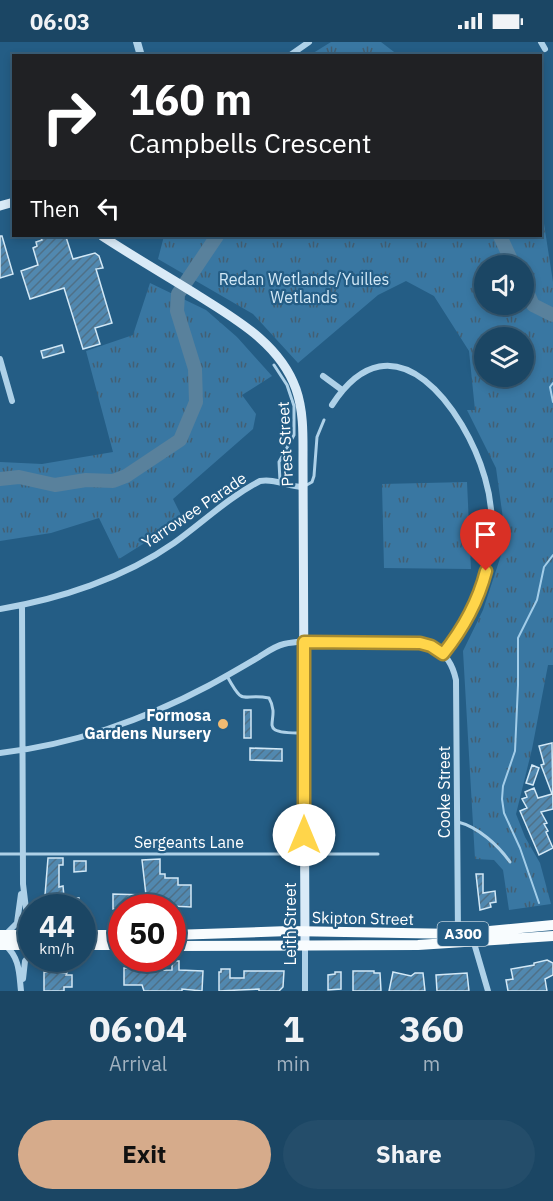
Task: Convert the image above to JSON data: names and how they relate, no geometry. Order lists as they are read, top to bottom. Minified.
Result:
{"streets":{"highway":["Skipton Street","A300"],"main road":["Prest Street","Leith Street"],"street":["Yarrowee Parade","Cooke Street"],"lane":["Sergeants Lane"]},"crossings":[["Prest Street","Yarrowee Parade"],["Prest Street","Leith Street"],["Cooke Street","Skipton Street"],["Sergeants Lane","Leith Street"],["Skipton Street","Leith Street"]],"parks":["Redan Wetlands/Yuilles Wetlands"],"places":["Formosa Gardens Nursery"],"page":{"status":"06:03","turn":["160 m","Campbells Crescent"],"then":"Then","speed":"44 km/h","limit":"50","eta":["06:04","Arrival","1","min","360","m"],"buttons":["Exit","Share"]}}
